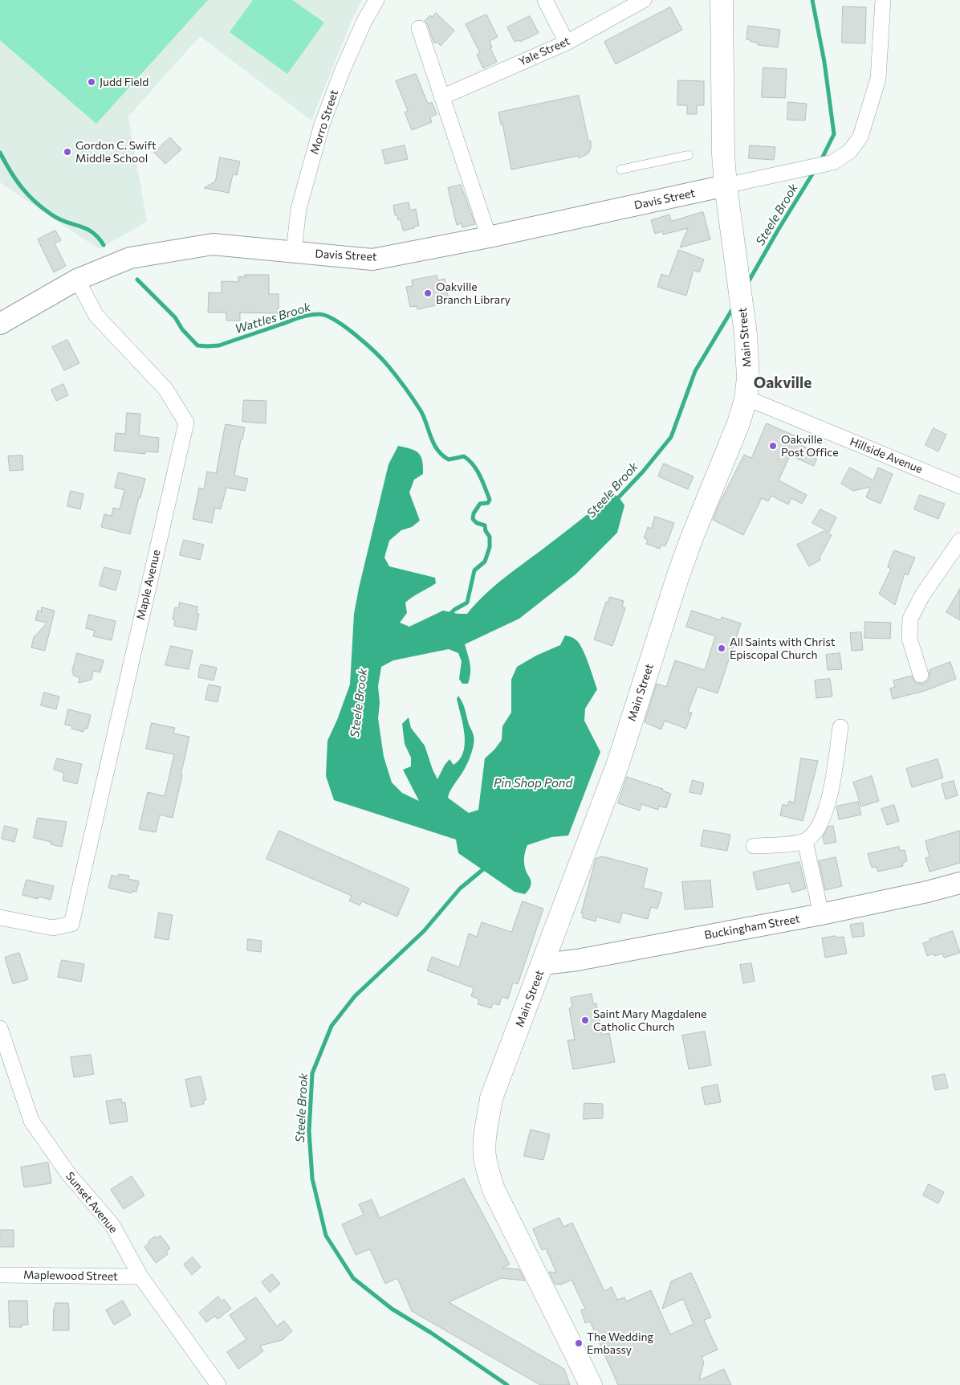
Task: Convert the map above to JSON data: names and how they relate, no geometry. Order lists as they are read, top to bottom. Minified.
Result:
{"streets":{"main road":["Davis Street","Main Street","Buckingham Street"],"street":["Yale Street","Morro Street","Hillside Avenue","Maple Avenue","Sunset Avenue","Maplewood Street"]},"crossings":[["Morro Street","Davis Street"],["Davis Street","Main Street"],["Davis Street","Maple Avenue"],["Main Street","Hillside Avenue"],["Main Street","Buckingham Street"],["Sunset Avenue","Maplewood Street"]],"districts":["Oakville"],"water":["Steele Brook","Wattles Brook","Pin Shop Pond"],"places":["Judd Field","Gordon C. Swift Middle School","Oakville Branch Library","Oakville Post Office","All Saints with Christ Episcopal Church","Saint Mary Magdalene Catholic Church","The Wedding Embassy"]}
